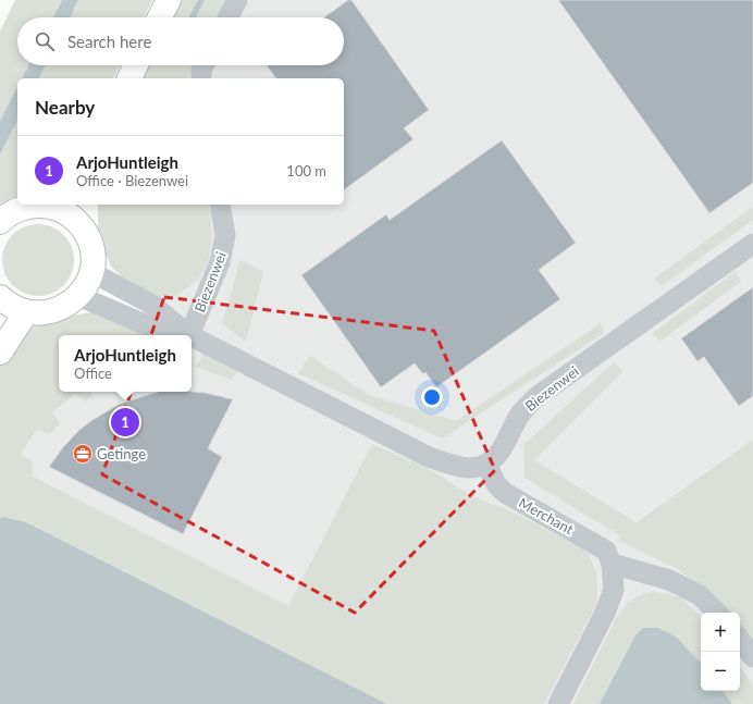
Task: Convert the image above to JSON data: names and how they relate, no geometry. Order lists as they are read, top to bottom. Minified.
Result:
{"streets":{"street":["Biezenwei","Merchant"]},"crossings":[["Biezenwei","Merchant"]],"places":{"office":["Getinge"]},"page":{"search":"Search here","heading":"Nearby","list":[{"mark":"1","name":"ArjoHuntleigh","note":"Office · Biezenwei","value":"100 m"}],"popup":["ArjoHuntleigh","Office"],"pins":"1","map_buttons":["+","−"]}}
